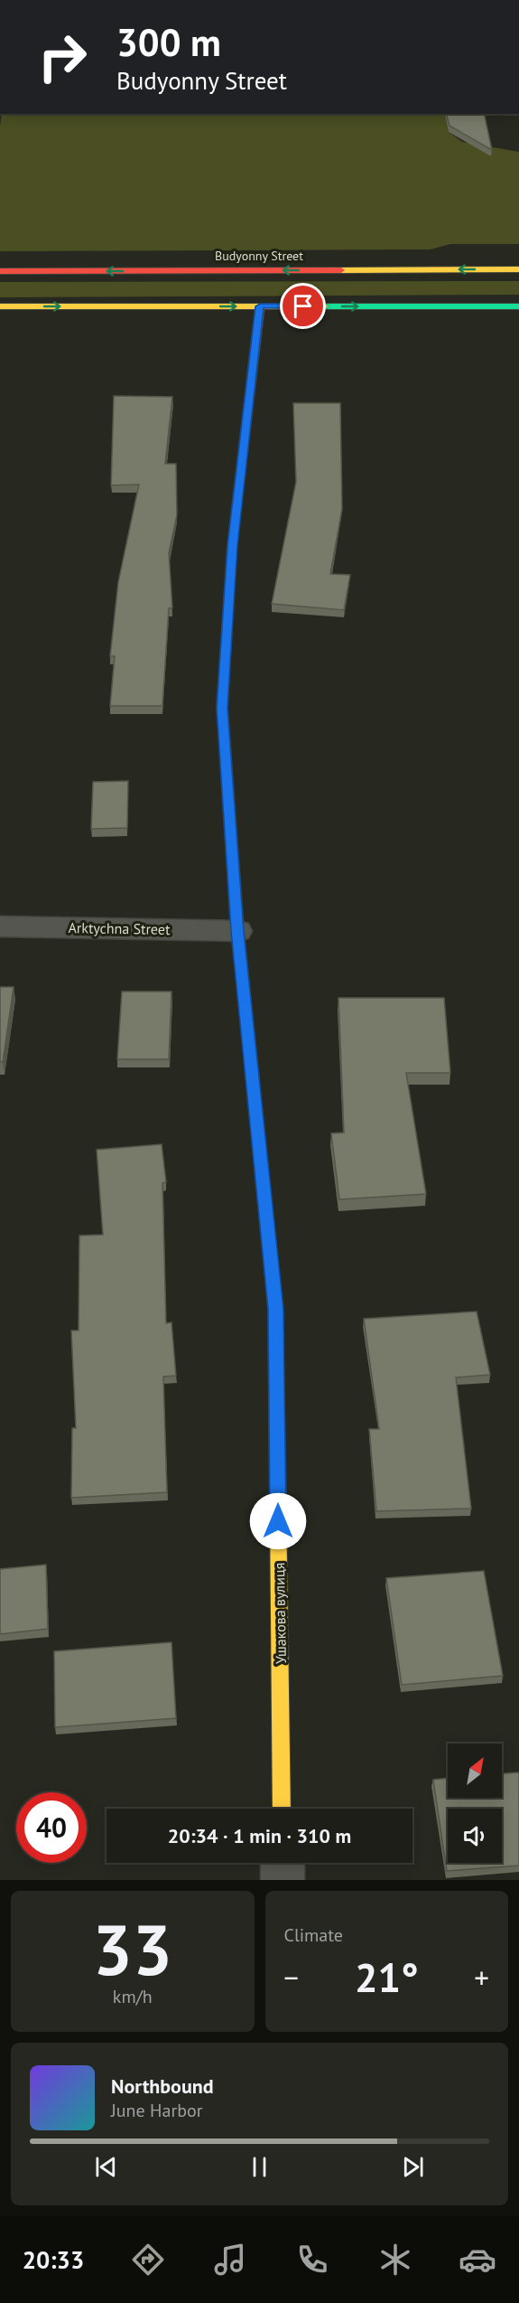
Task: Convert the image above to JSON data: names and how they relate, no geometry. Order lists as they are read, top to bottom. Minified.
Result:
{"streets":{"street":["Budyonny Street","Arktychna Street","Ушакова вулиця"]},"crossings":[["Arktychna Street","Ушакова вулиця"]],"north":"top right","page":{"turn":["300 m","Budyonny Street"],"limit":"40","trip":"20:34 · 1 min · 310 m","tile":[["33","km/h"],"Climate"],"heat":["−","21°","+"],"song":["Northbound","June Harbor"],"tabs":"20:33"}}
